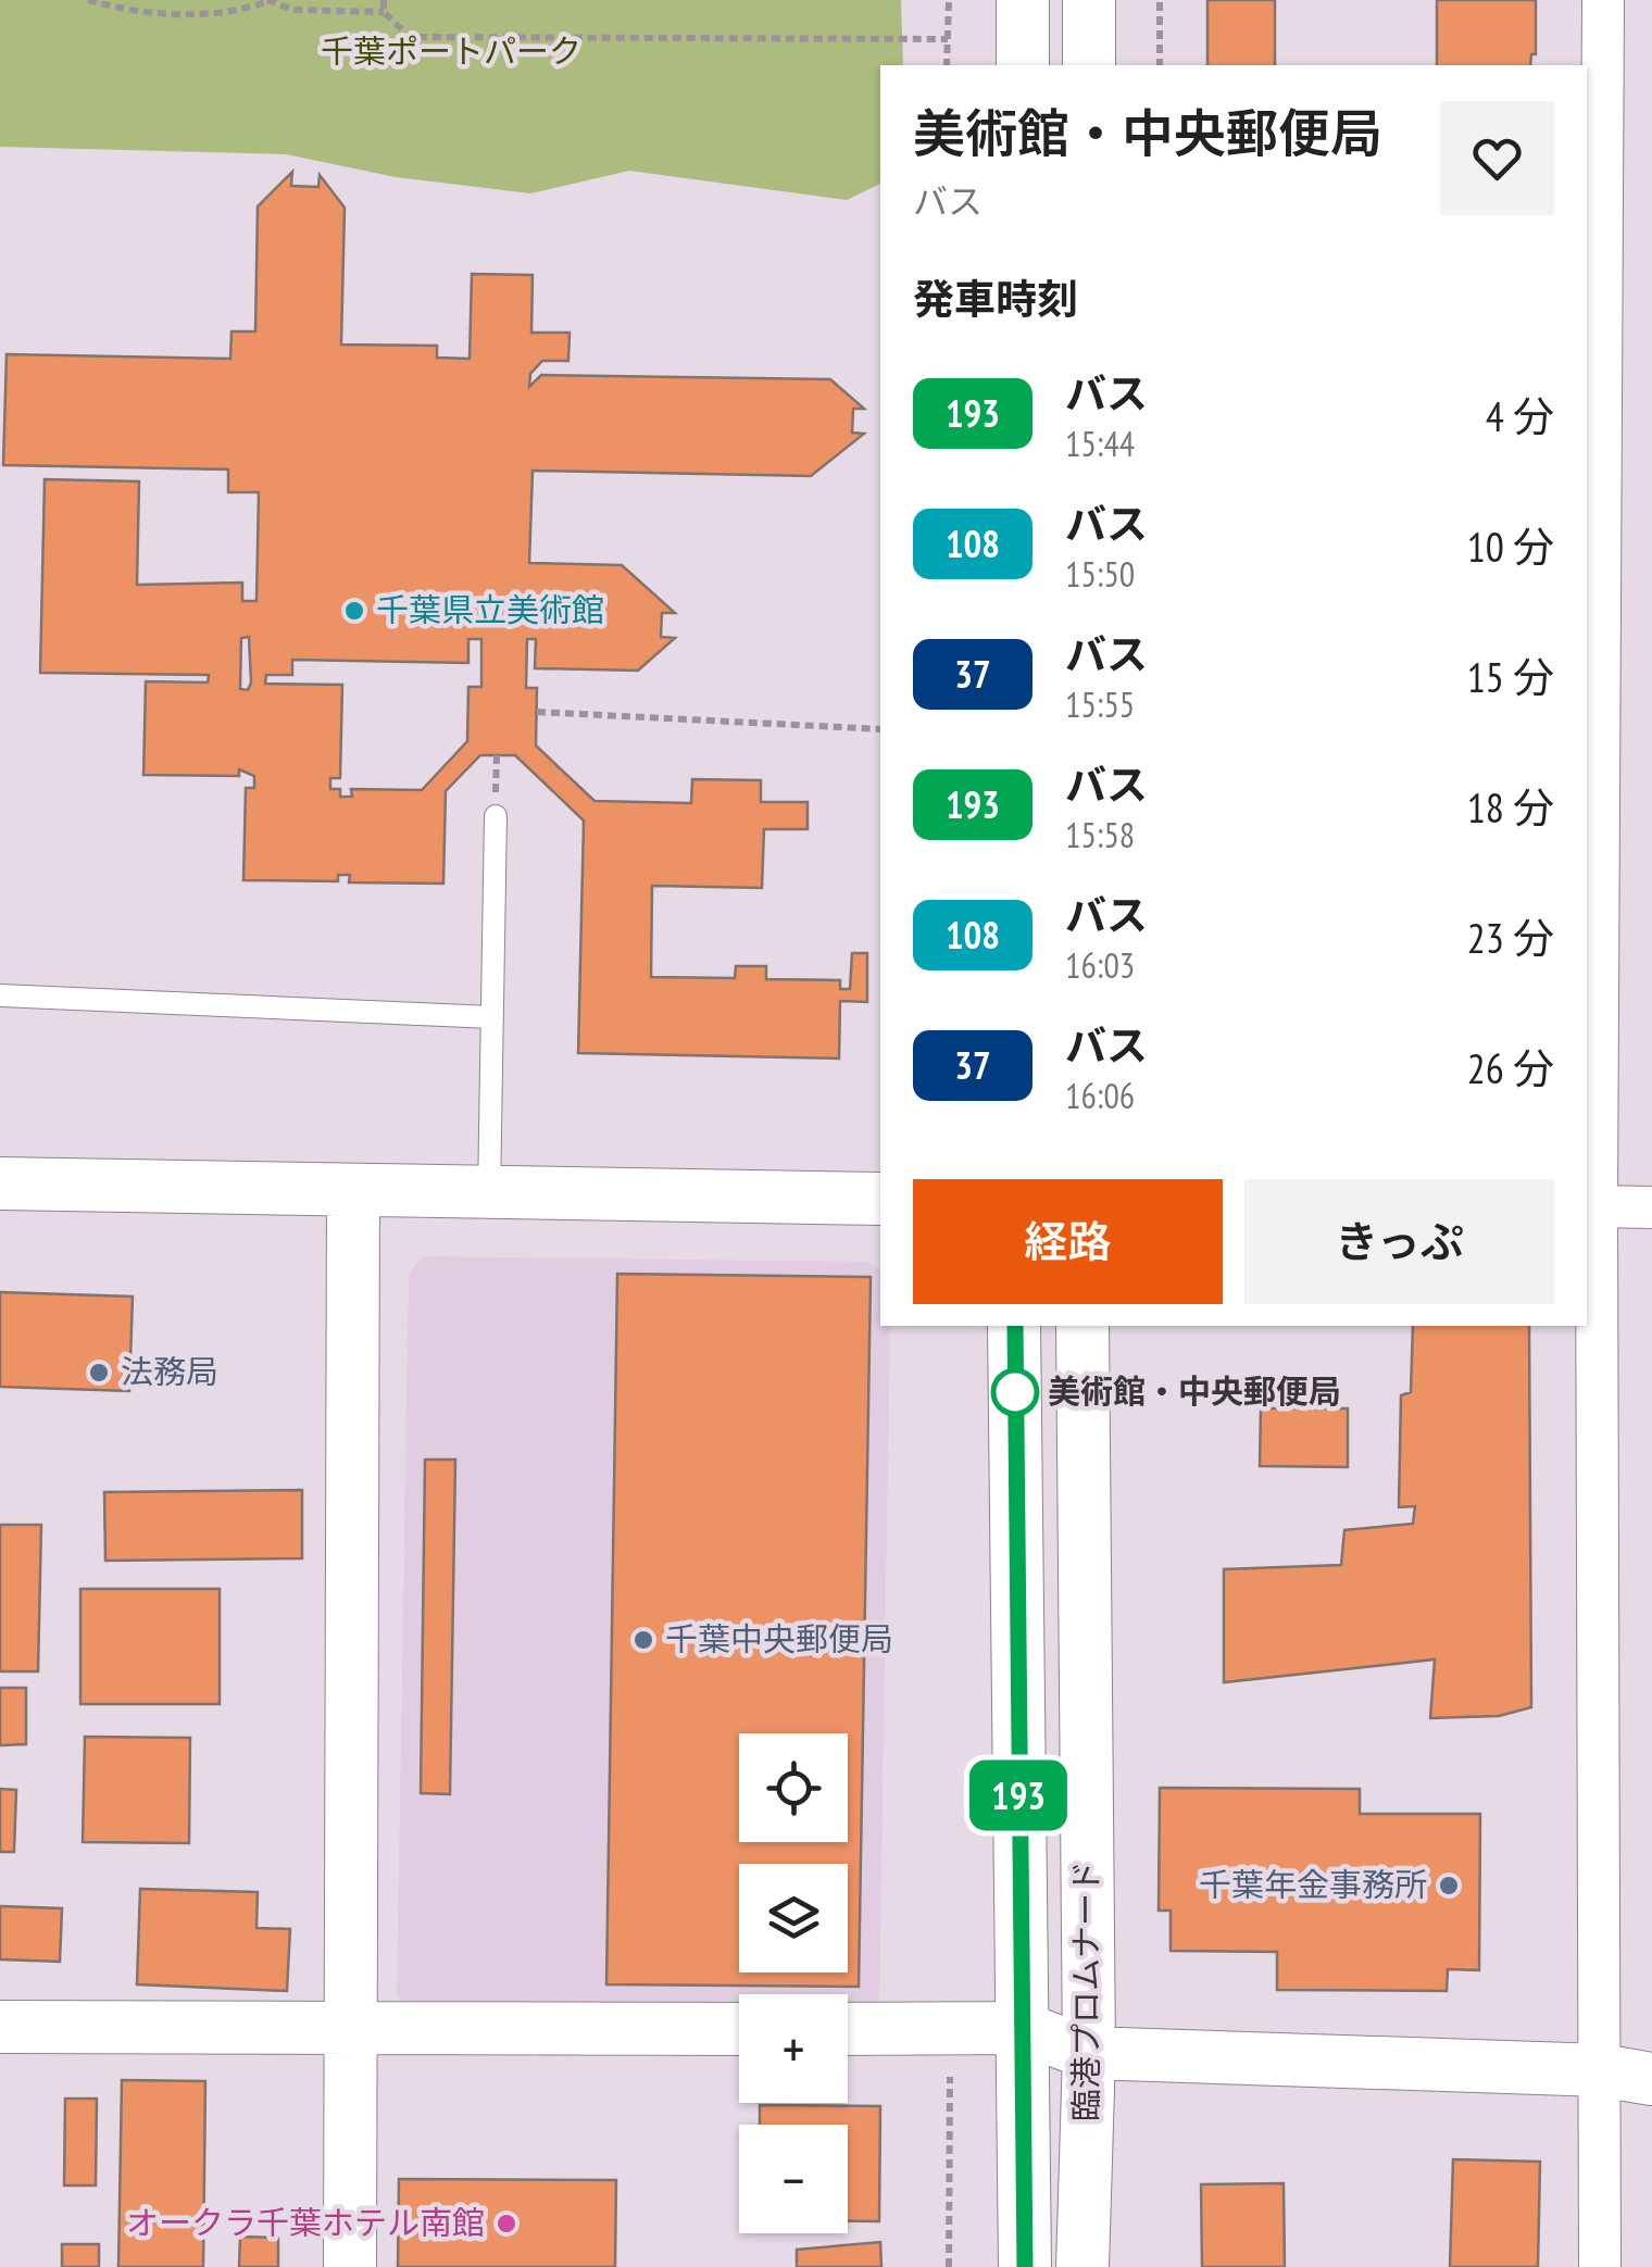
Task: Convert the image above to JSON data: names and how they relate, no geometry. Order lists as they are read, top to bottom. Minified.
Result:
{"streets":{"street":["臨港プロムナード"]},"parks":["千葉ポートパーク"],"places":["千葉県立美術館","法務局","美術館・中央郵便局","千葉中央郵便局","千葉年金事務所","オークラ千葉ホテル南館"],"lines":["bus line 193"],"page":{"on_map":"193","heading":[["美術館・中央郵便局","バス"],"発車時刻"],"list":[{"mark":"193","name":"バス","note":"15:44","value":"4 分"},{"mark":"108","name":"バス","note":"15:50","value":"10 分"},{"mark":"37","name":"バス","note":"15:55","value":"15 分"},{"mark":"193","name":"バス","note":"15:58","value":"18 分"},{"mark":"108","name":"バス","note":"16:03","value":"23 分"},{"mark":"37","name":"バス","note":"16:06","value":"26 分"}],"buttons":["経路","きっぷ"],"map_buttons":["+","−"]}}
